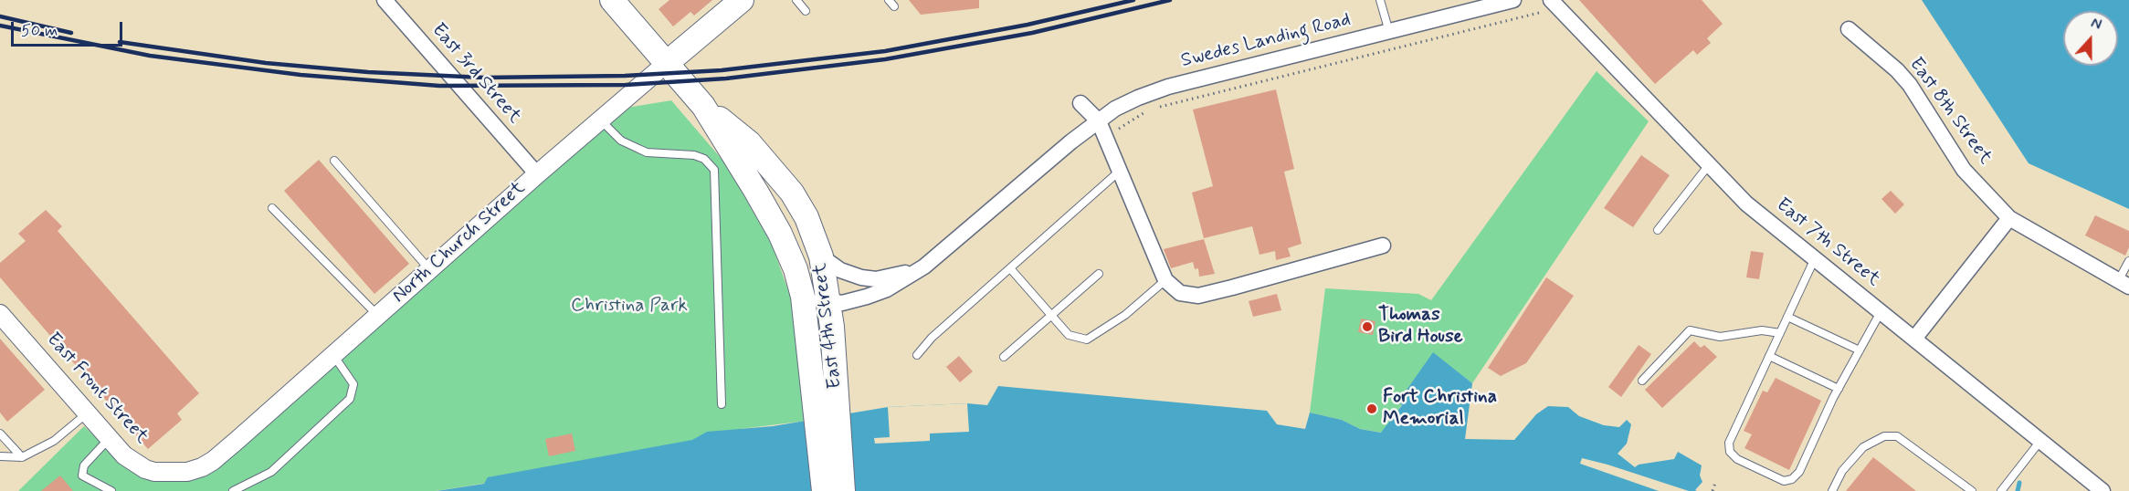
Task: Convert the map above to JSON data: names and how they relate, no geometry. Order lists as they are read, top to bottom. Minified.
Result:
{"streets":{"main road":["North Church Street","East 4th Street"],"street":["Swedes Landing Road","East 3rd Street","East 8th Street","East 7th Street","East Front Street"]},"crossings":[["Swedes Landing Road","East 4th Street"],["East 3rd Street","North Church Street"],["North Church Street","East 4th Street"],["North Church Street","East Front Street"]],"parks":["Christina Park"],"places":["Thomas Bird House","Fort Christina Memorial"],"scale_bar":"50 m","north":"top"}
